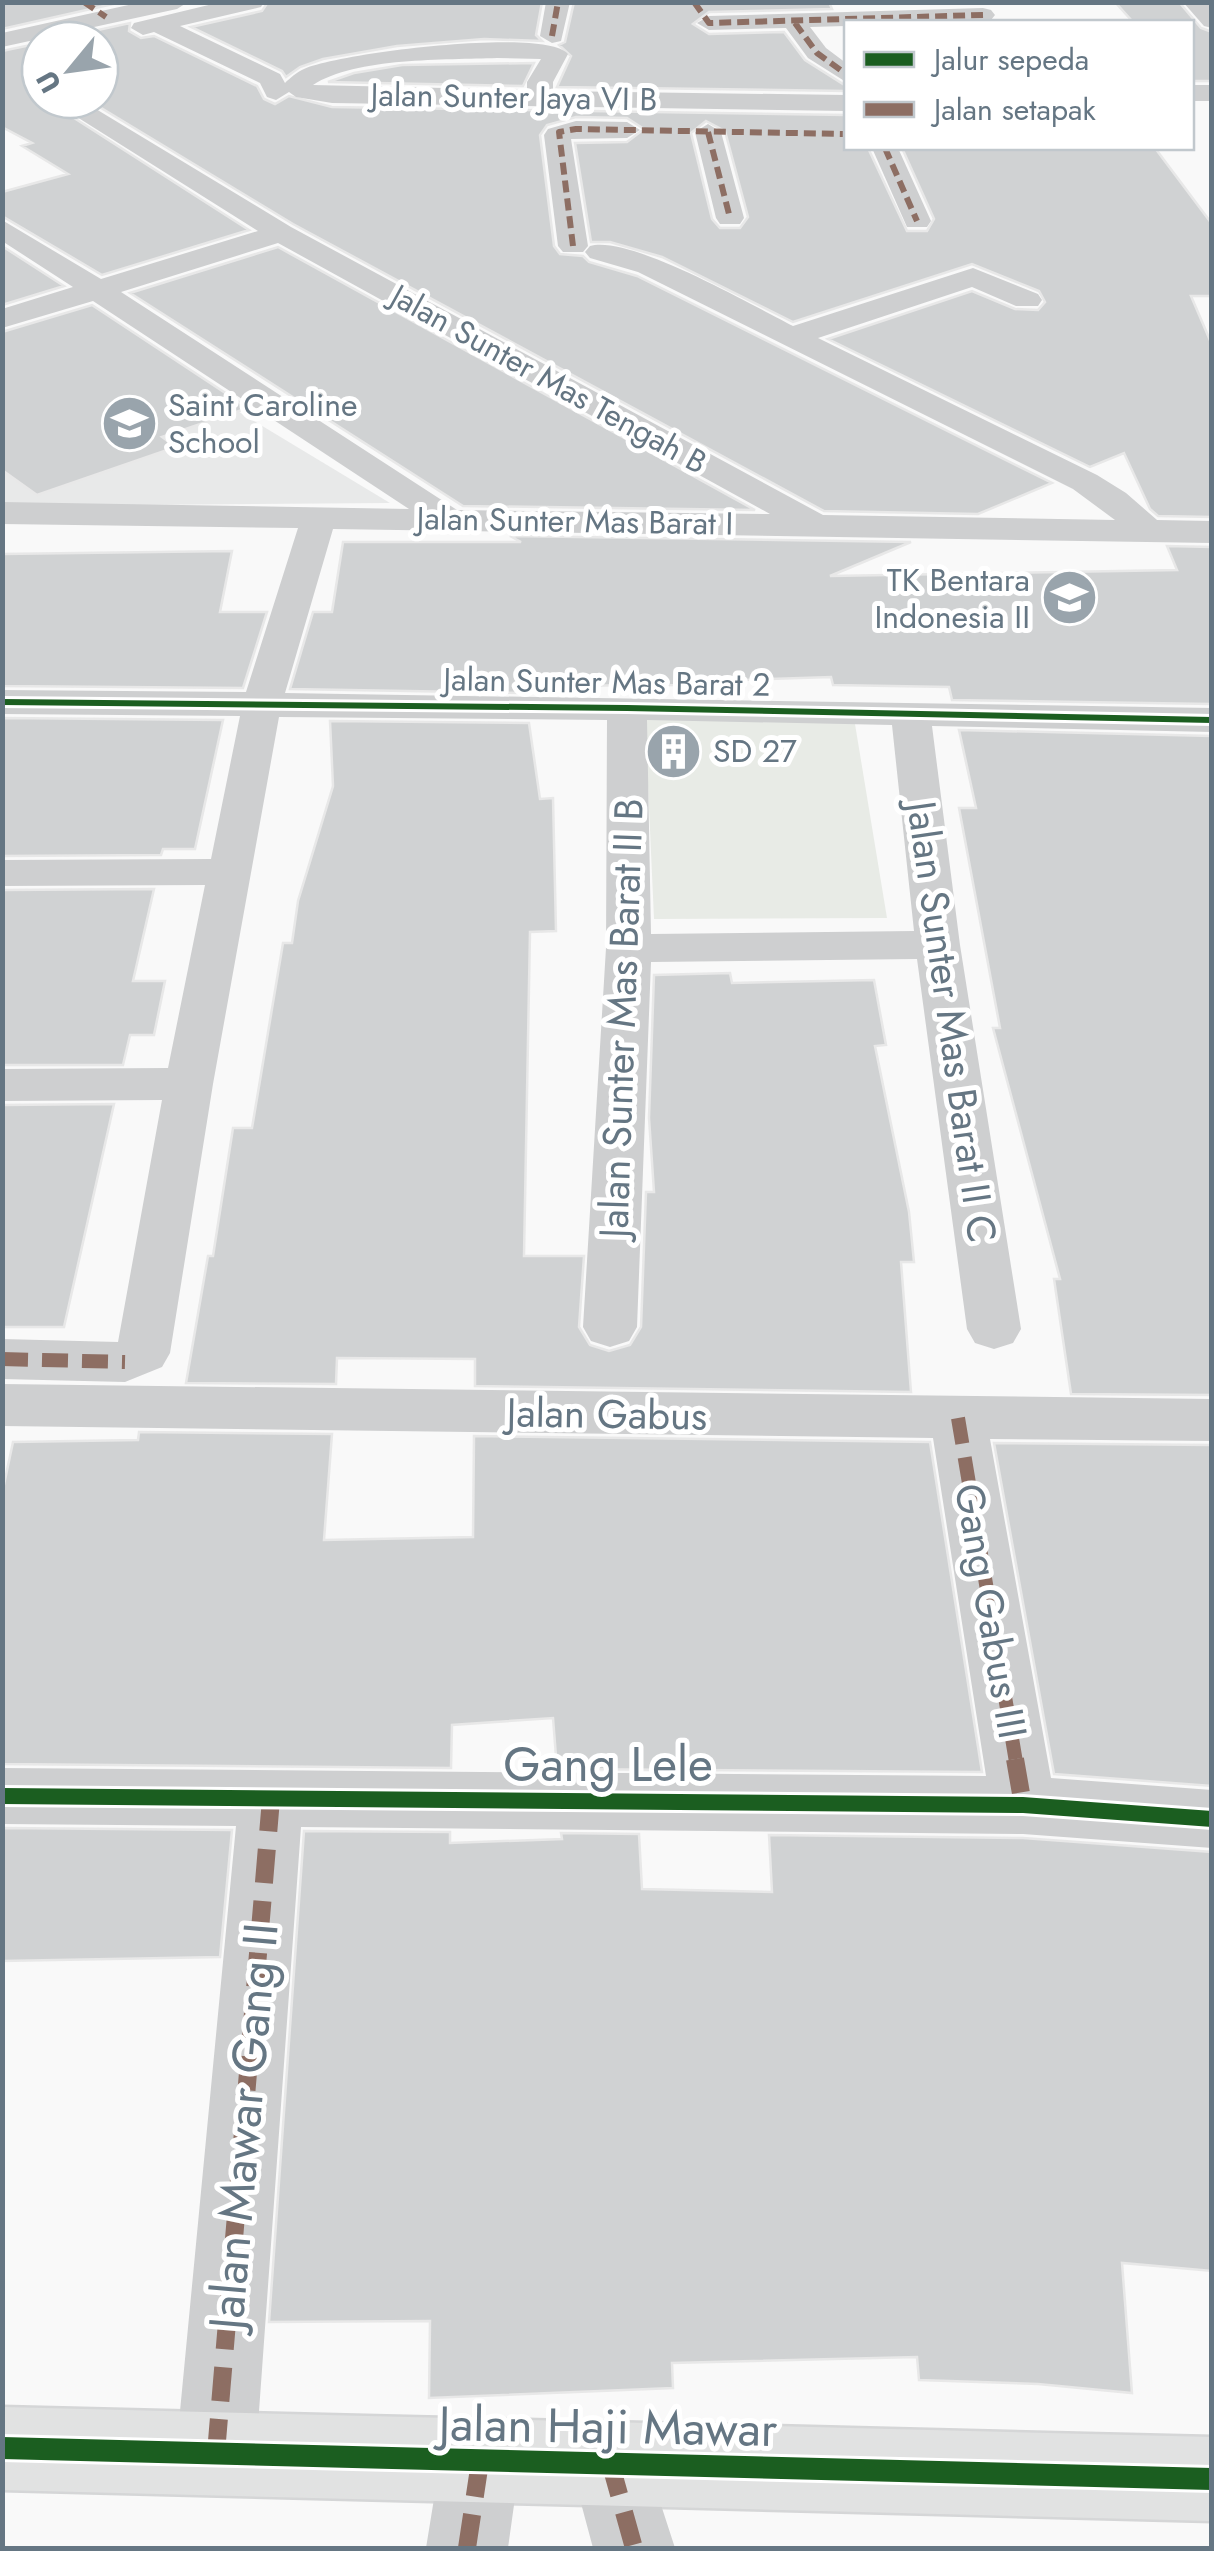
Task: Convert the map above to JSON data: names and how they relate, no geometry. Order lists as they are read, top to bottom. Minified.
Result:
{"streets":{"street":["Jalan Sunter Jaya VI B","Jalan Sunter Mas Tengah B","Jalan Sunter Mas Barat I","Jalan Sunter Mas Barat 2","Jalan Sunter Mas Barat II B","Jalan Sunter Mas Barat II C","Jalan Gabus","Gang Gabus III","Gang Lele","Jalan Mawar Gang II","Jalan Haji Mawar"]},"crossings":[["Jalan Sunter Mas Tengah B","Jalan Sunter Mas Barat I"],["Jalan Sunter Mas Barat 2","Jalan Sunter Mas Barat II B"],["Jalan Sunter Mas Barat 2","Jalan Sunter Mas Barat II C"],["Jalan Gabus","Gang Gabus III"],["Gang Gabus III","Gang Lele"],["Gang Lele","Jalan Mawar Gang II"],["Jalan Mawar Gang II","Jalan Haji Mawar"]],"places":{"school or university":["Saint Caroline School","TK Bentara Indonesia II"],"building":["SD 27"]},"legend":["Jalur sepeda","Jalan setapak"],"north":"bottom left"}
